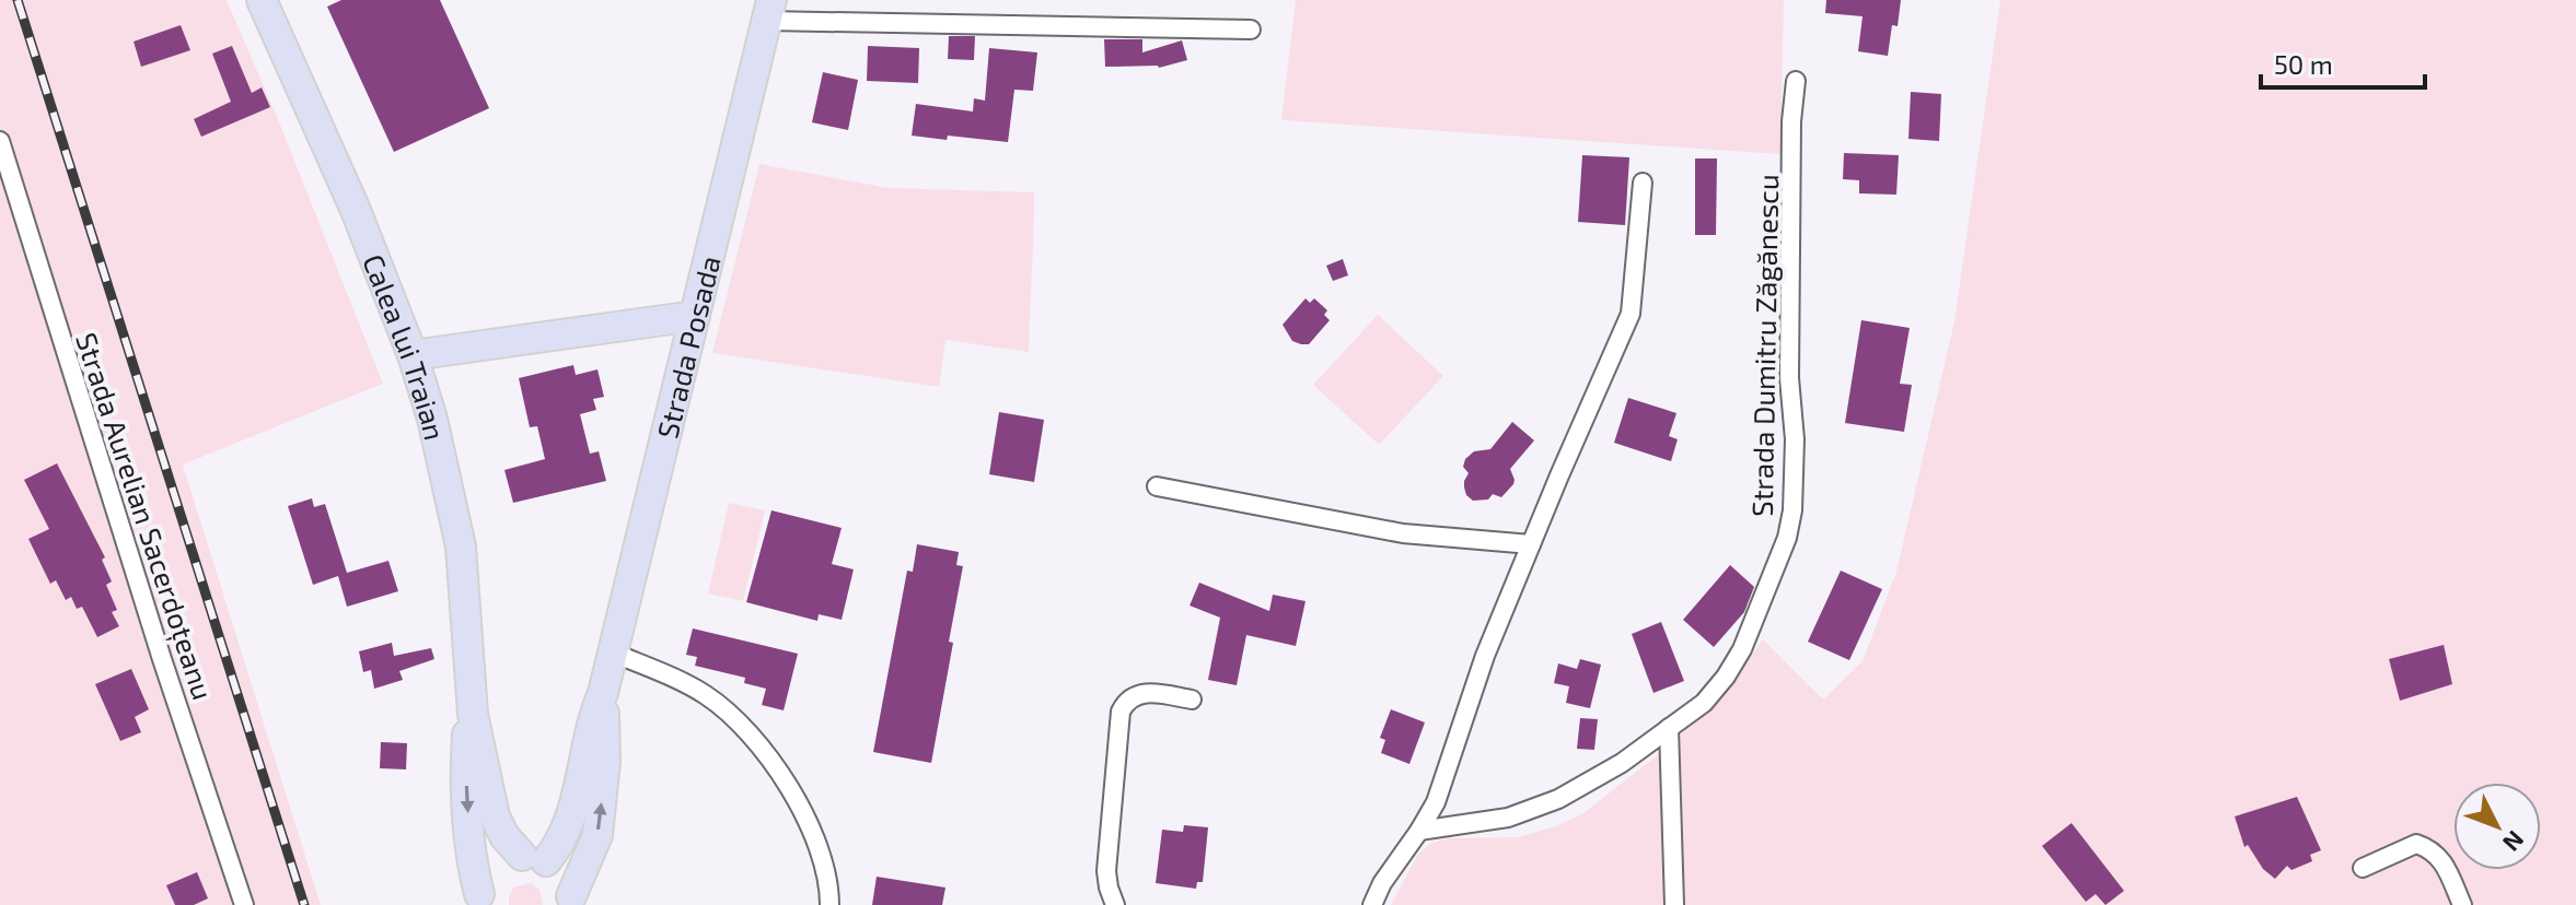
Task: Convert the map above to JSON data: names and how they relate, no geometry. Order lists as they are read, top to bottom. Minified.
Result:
{"streets":{"main road":["Strada Posada","Calea lui Traian"],"street":["Strada Dumitru Zăgănescu","Strada Aurelian Sacerdoțeanu"]},"crossings":[["Strada Posada","Calea lui Traian"]],"scale_bar":"50 m","north":"bottom right"}
